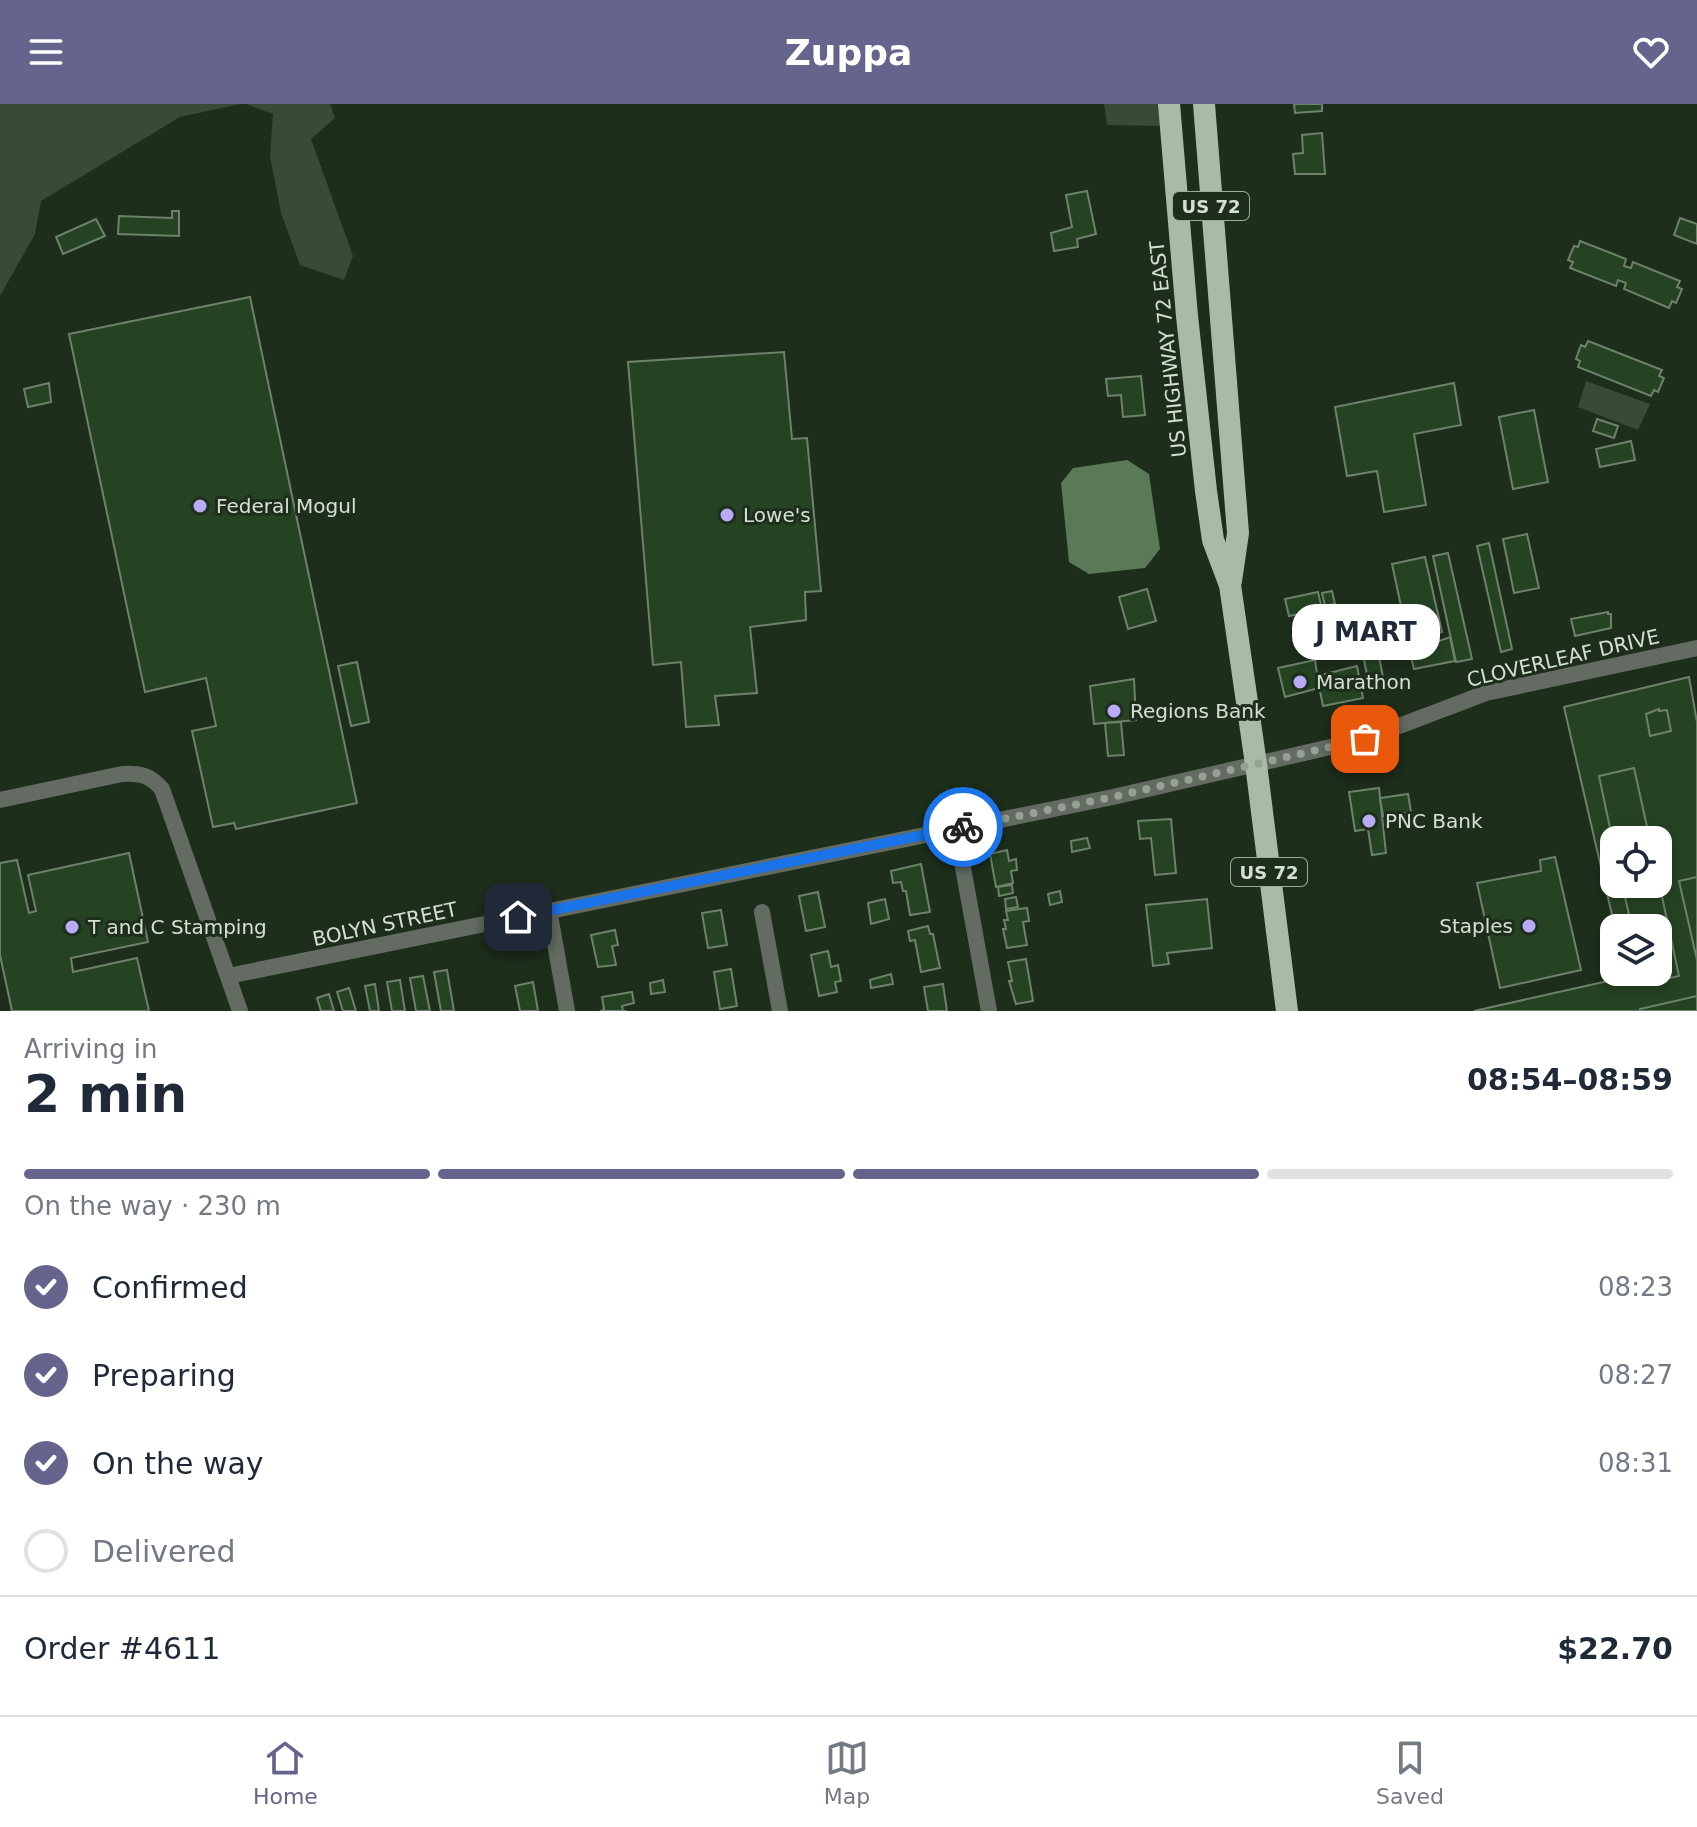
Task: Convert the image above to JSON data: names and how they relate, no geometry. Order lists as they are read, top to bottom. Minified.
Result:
{"streets":{"highway":["US 72","US HIGHWAY 72 EAST"],"street":["CLOVERLEAF DRIVE","BOLYN STREET"]},"crossings":[["US HIGHWAY 72 EAST","CLOVERLEAF DRIVE"],["US HIGHWAY 72 EAST","BOLYN STREET"],["CLOVERLEAF DRIVE","BOLYN STREET"]],"places":["Federal Mogul","Lowe's","Marathon","Regions Bank","J MART","PNC Bank","Staples","T and C Stamping"],"page":{"header":"Zuppa","bubble":"J MART","heading":["2 min","Arriving in","08:54–08:59"],"panel":["Order #4611","$22.70"],"bar":"On the way · 230 m","list":[["Confirmed","08:23"],["Preparing","08:27"],["On the way","08:31"],"Delivered"],"tabs":["Home","Map","Saved"]}}
